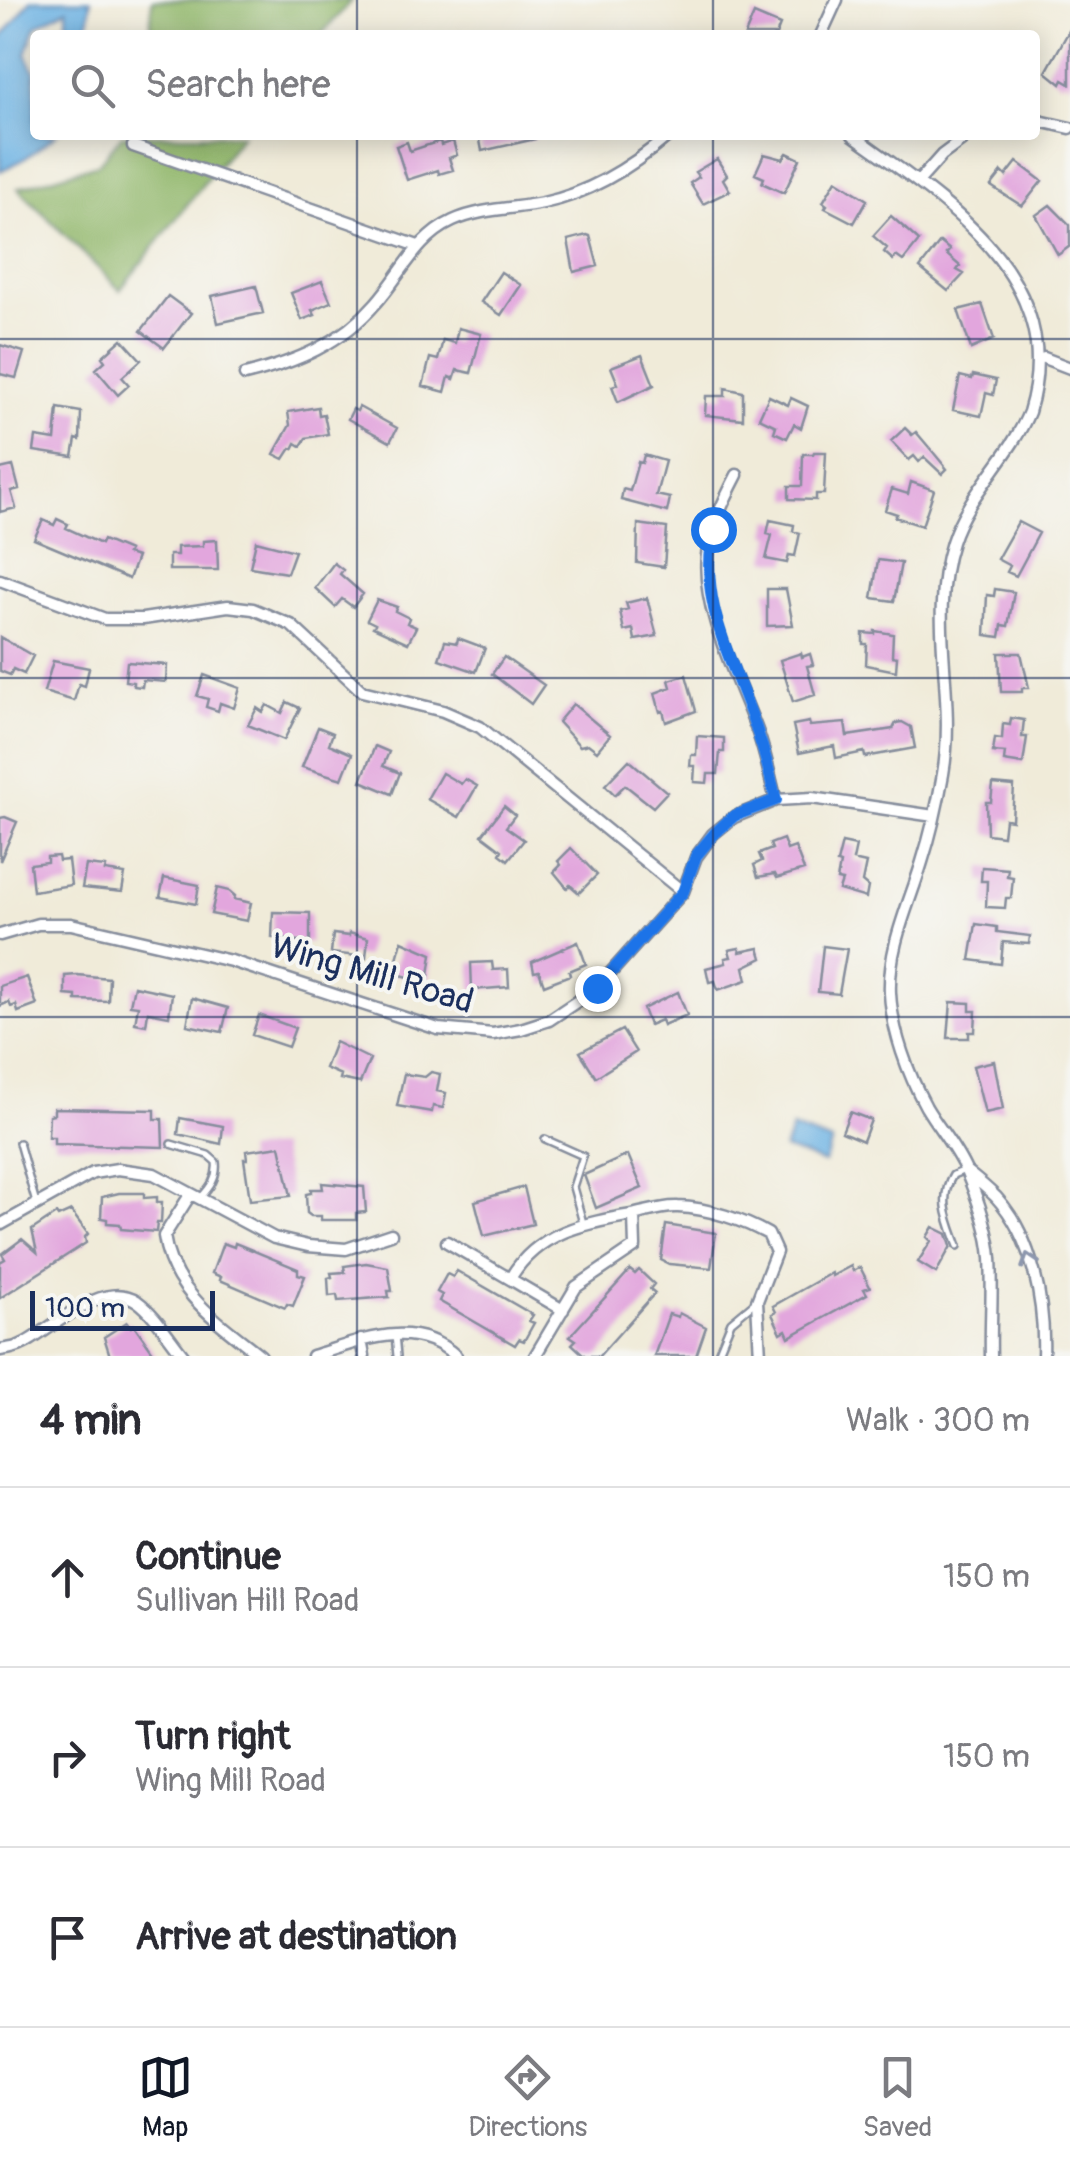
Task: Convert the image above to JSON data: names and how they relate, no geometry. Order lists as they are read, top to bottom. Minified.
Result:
{"streets":{"street":["Wing Mill Road"]},"scale_bar":"100 m","page":{"search":"Search here","scale":"100 m","heading":["4 min","Walk · 300 m"],"list":[["Continue","Sullivan Hill Road","150 m"],["Turn right","Wing Mill Road","150 m"],"Arrive at destination"],"nav":["Map","Directions","Saved"]}}
